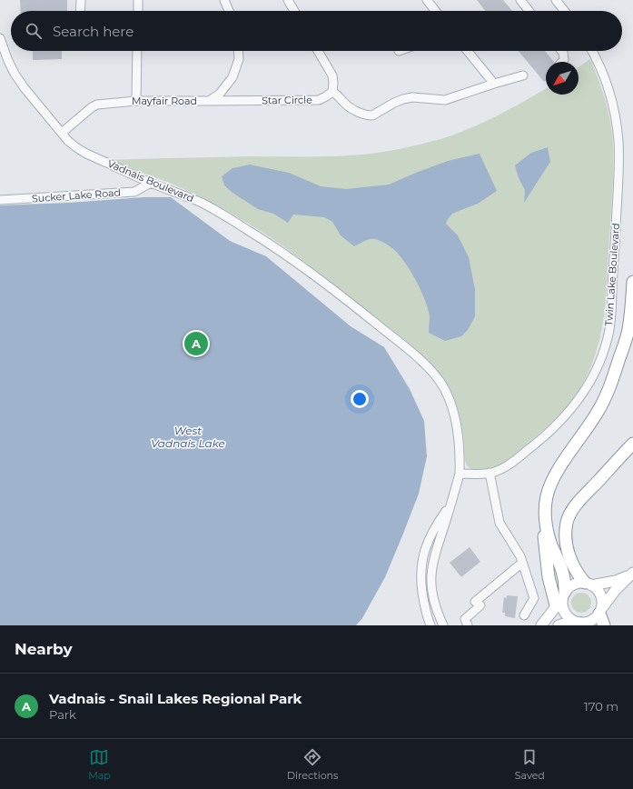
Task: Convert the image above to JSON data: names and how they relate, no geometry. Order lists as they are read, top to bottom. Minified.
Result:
{"streets":{"street":["Star Circle","Mayfair Road","Vadnais Boulevard","Sucker Lake Road","Twin Lake Boulevard"]},"crossings":[["Star Circle","Mayfair Road"],["Mayfair Road","Vadnais Boulevard"],["Vadnais Boulevard","Sucker Lake Road"],["Vadnais Boulevard","Twin Lake Boulevard"]],"water":["West Vadnais Lake"],"north":"bottom left","page":{"search":"Search here","pins":"A","heading":"Nearby","list":[{"mark":"A","name":"Vadnais - Snail Lakes Regional Park","note":"Park","value":"170 m"}],"nav":["Map","Directions","Saved"]}}
